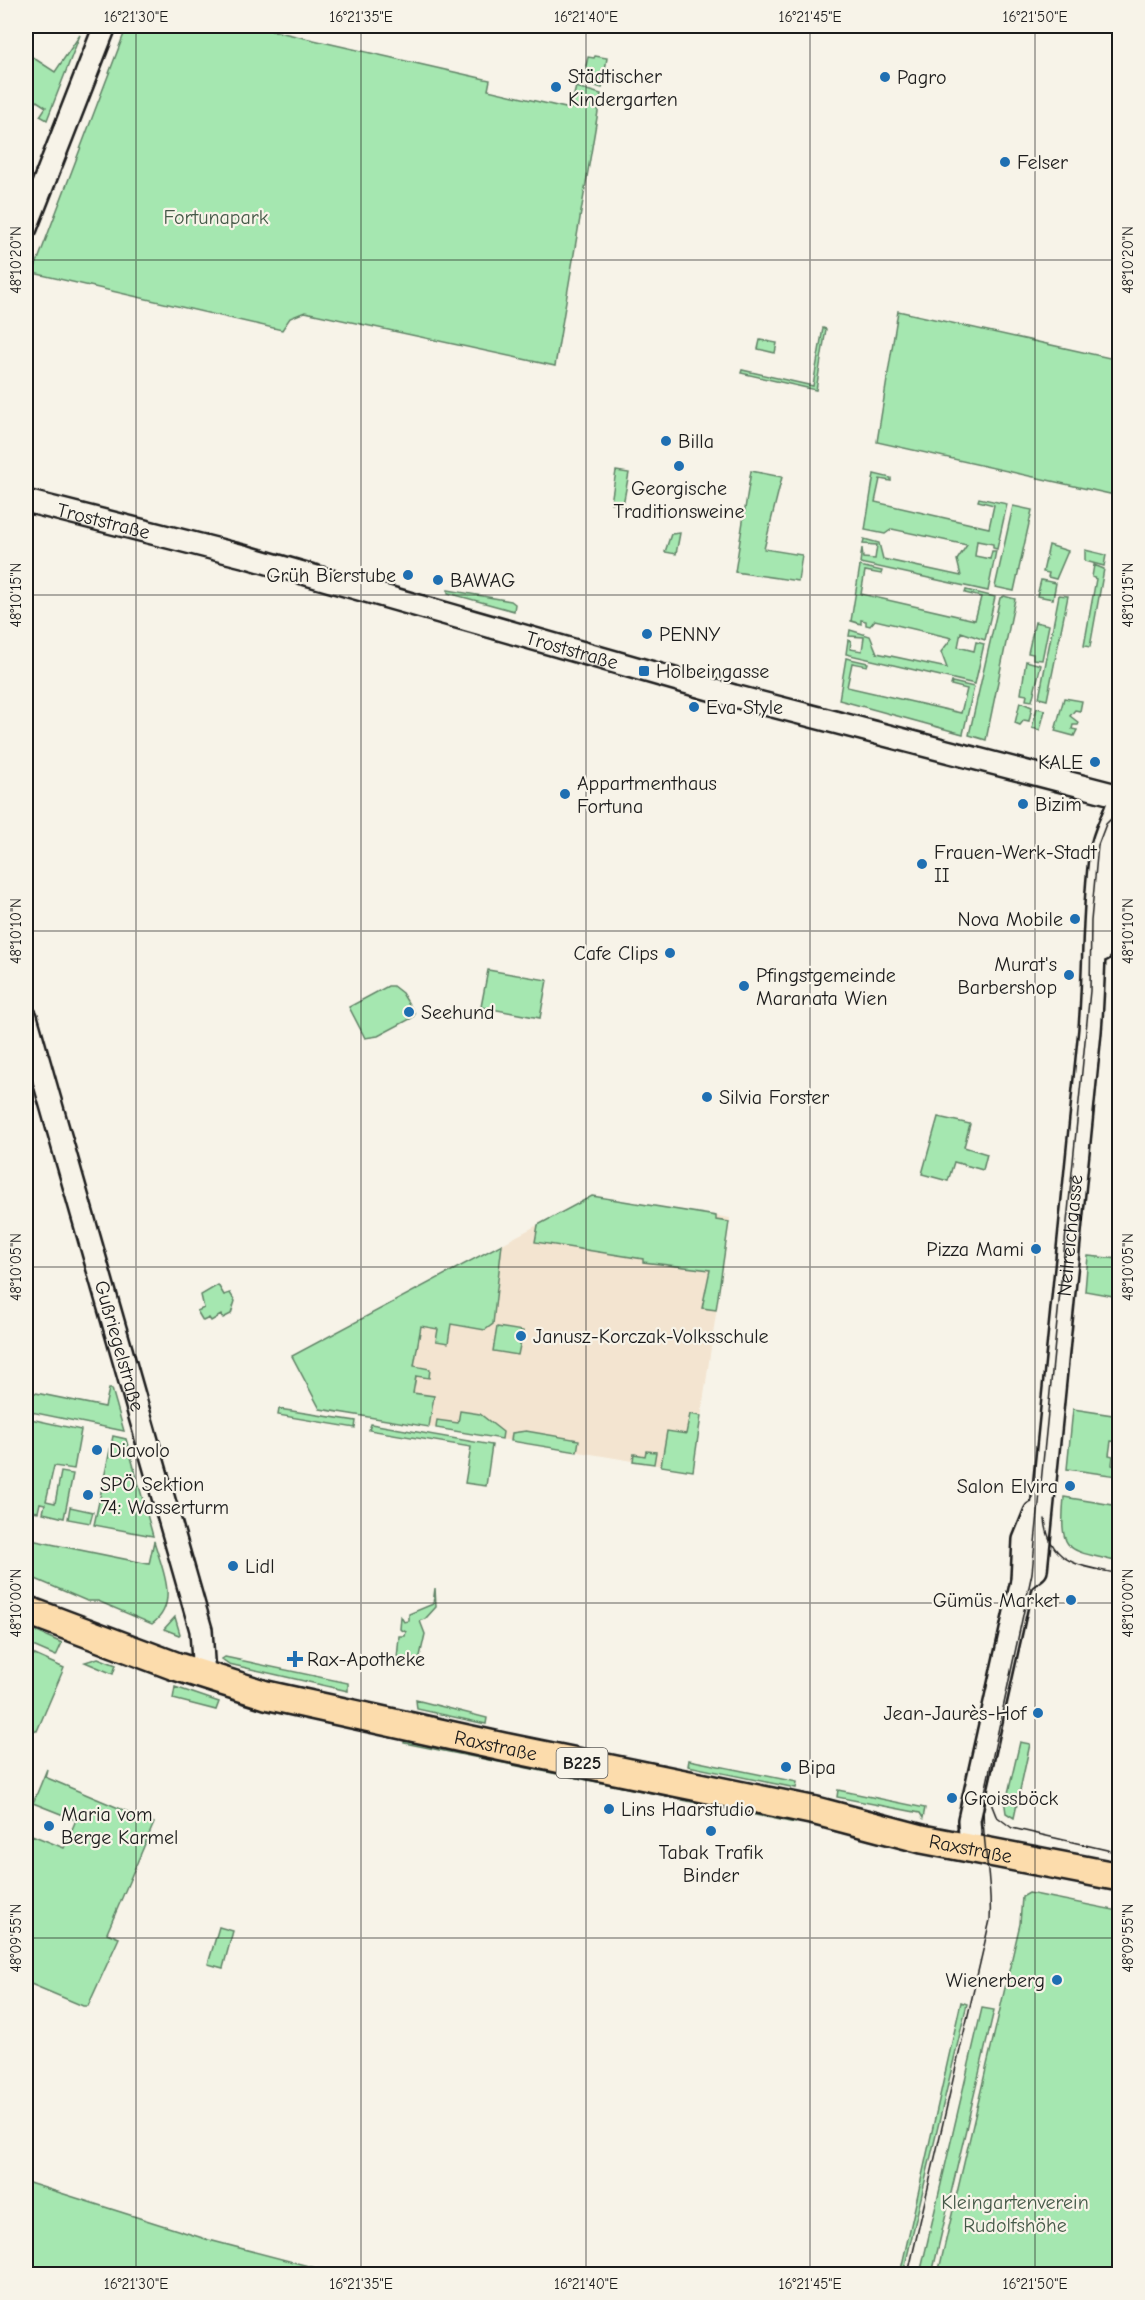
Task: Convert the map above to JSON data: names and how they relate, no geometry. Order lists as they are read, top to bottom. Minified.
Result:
{"streets":{"main road":["Raxstraße","B225"],"street":["Troststraße","Neilreichgasse","Gußriegelstraße"]},"crossings":[["Troststraße","Neilreichgasse"],["Neilreichgasse","Raxstraße"],["Gußriegelstraße","Raxstraße"]],"parks":["Fortunapark","Kleingartenverein Rudolfshöhe"],"places":{"other":["Pagro","Städtischer Kindergarten","Felser","Billa","Georgische Traditionsweine","Grüh Bierstube","BAWAG","PENNY","Eva Style","KALE","Appartmenthaus Fortuna","Bizim","Frauen-Werk-Stadt II","Nova Mobile","Cafe Clips","Murat's Barbershop","Pfingstgemeinde Maranata Wien","Seehund","Silvia Forster","Pizza Mami","Janusz-Korczak-Volksschule","Diavolo","Salon Elvira","SPÖ Sektion 74: Wasserturm","Lidl","Gümüs Market","Jean-Jaurès-Hof","Bipa","Groissböck","Lins Haarstudio","Maria vom Berge Karmel","Tabak Trafik Binder","Wienerberg"],"transit":["Holbeingasse"],"health":["Rax-Apotheke"]},"coordinates":["16°21'30\"E","16°21'35\"E","16°21'40\"E","16°21'45\"E","16°21'50\"E","48°10'20\"N","48°10'15\"N","48°10'10\"N","48°10'05\"N","48°10'00\"N","48°09'55\"N"]}
